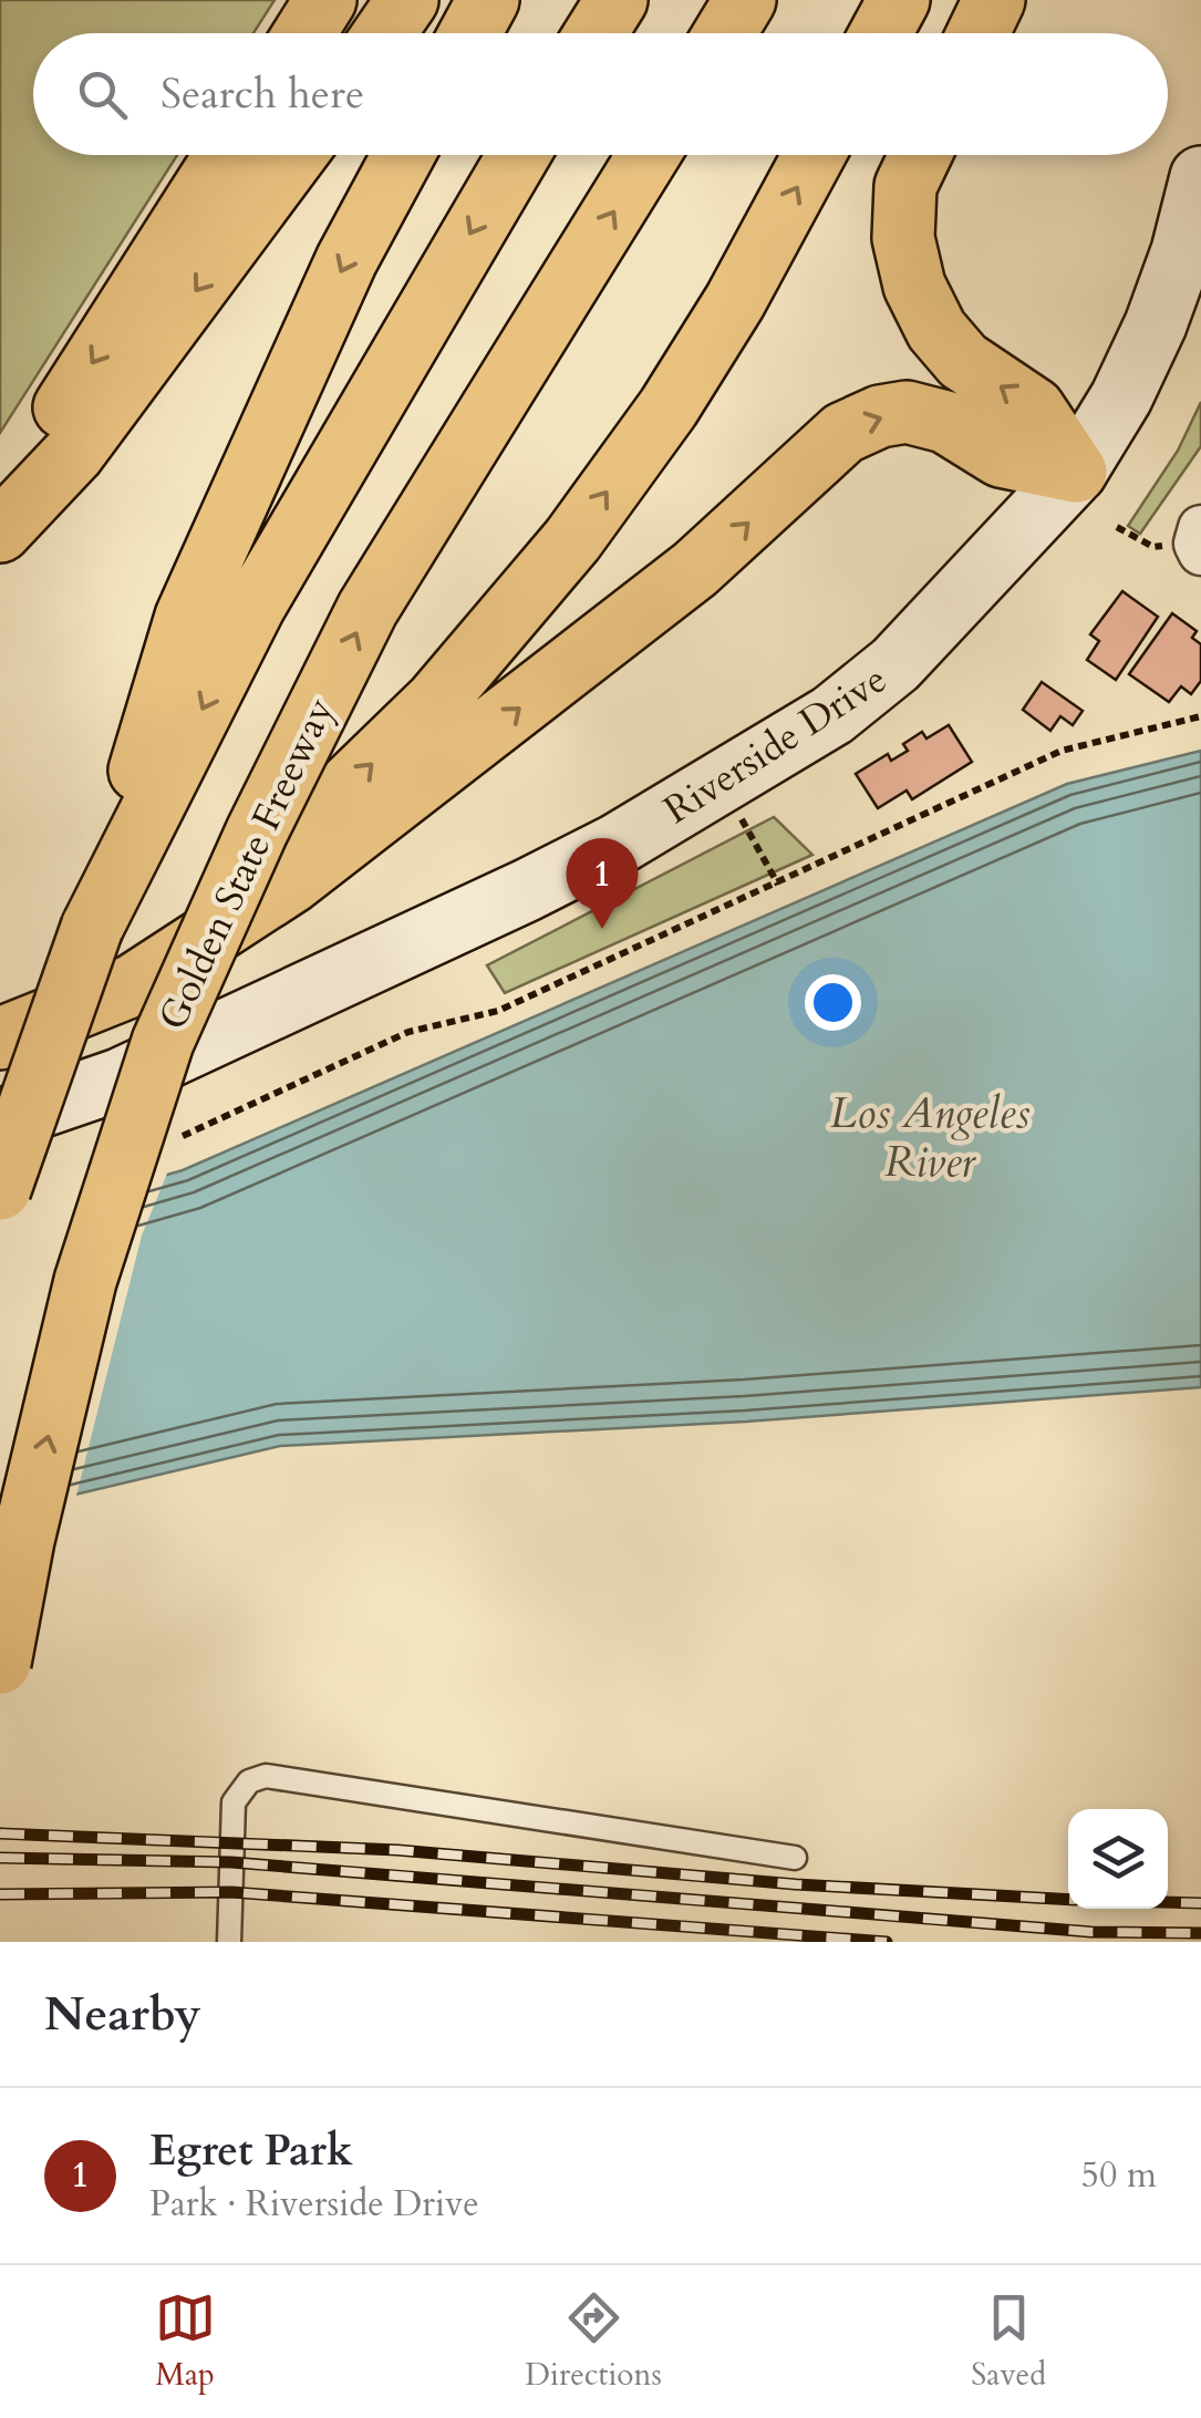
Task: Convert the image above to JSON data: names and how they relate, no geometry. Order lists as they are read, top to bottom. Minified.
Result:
{"streets":{"highway":["Golden State Freeway"],"main road":["Riverside Drive"]},"water":["Los Angeles River"],"page":{"search":"Search here","pins":"1","heading":"Nearby","list":[{"mark":"1","name":"Egret Park","note":"Park · Riverside Drive","value":"50 m"}],"nav":["Map","Directions","Saved"]}}
